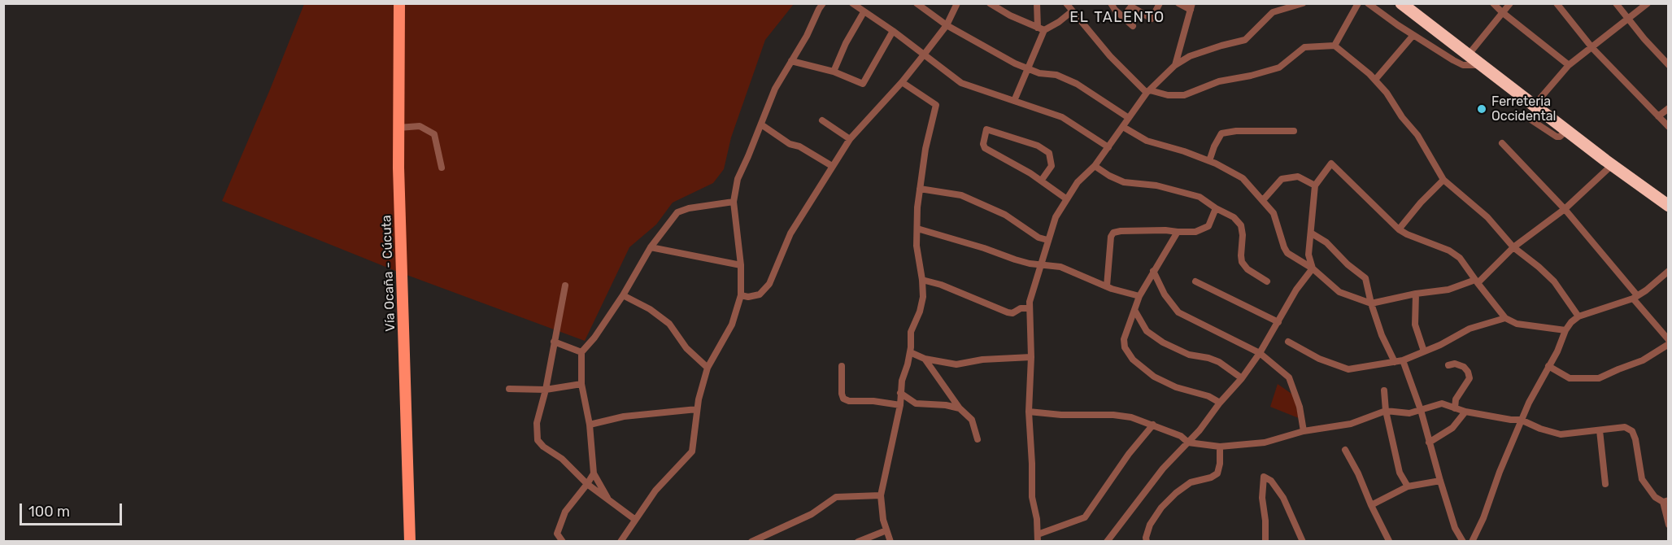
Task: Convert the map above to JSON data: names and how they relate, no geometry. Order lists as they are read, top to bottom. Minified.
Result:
{"streets":{"main road":["Vía Ocaña - Cúcuta"]},"districts":["EL TALENTO"],"places":["Ferreteria Occidental"],"scale_bar":"100 m"}
